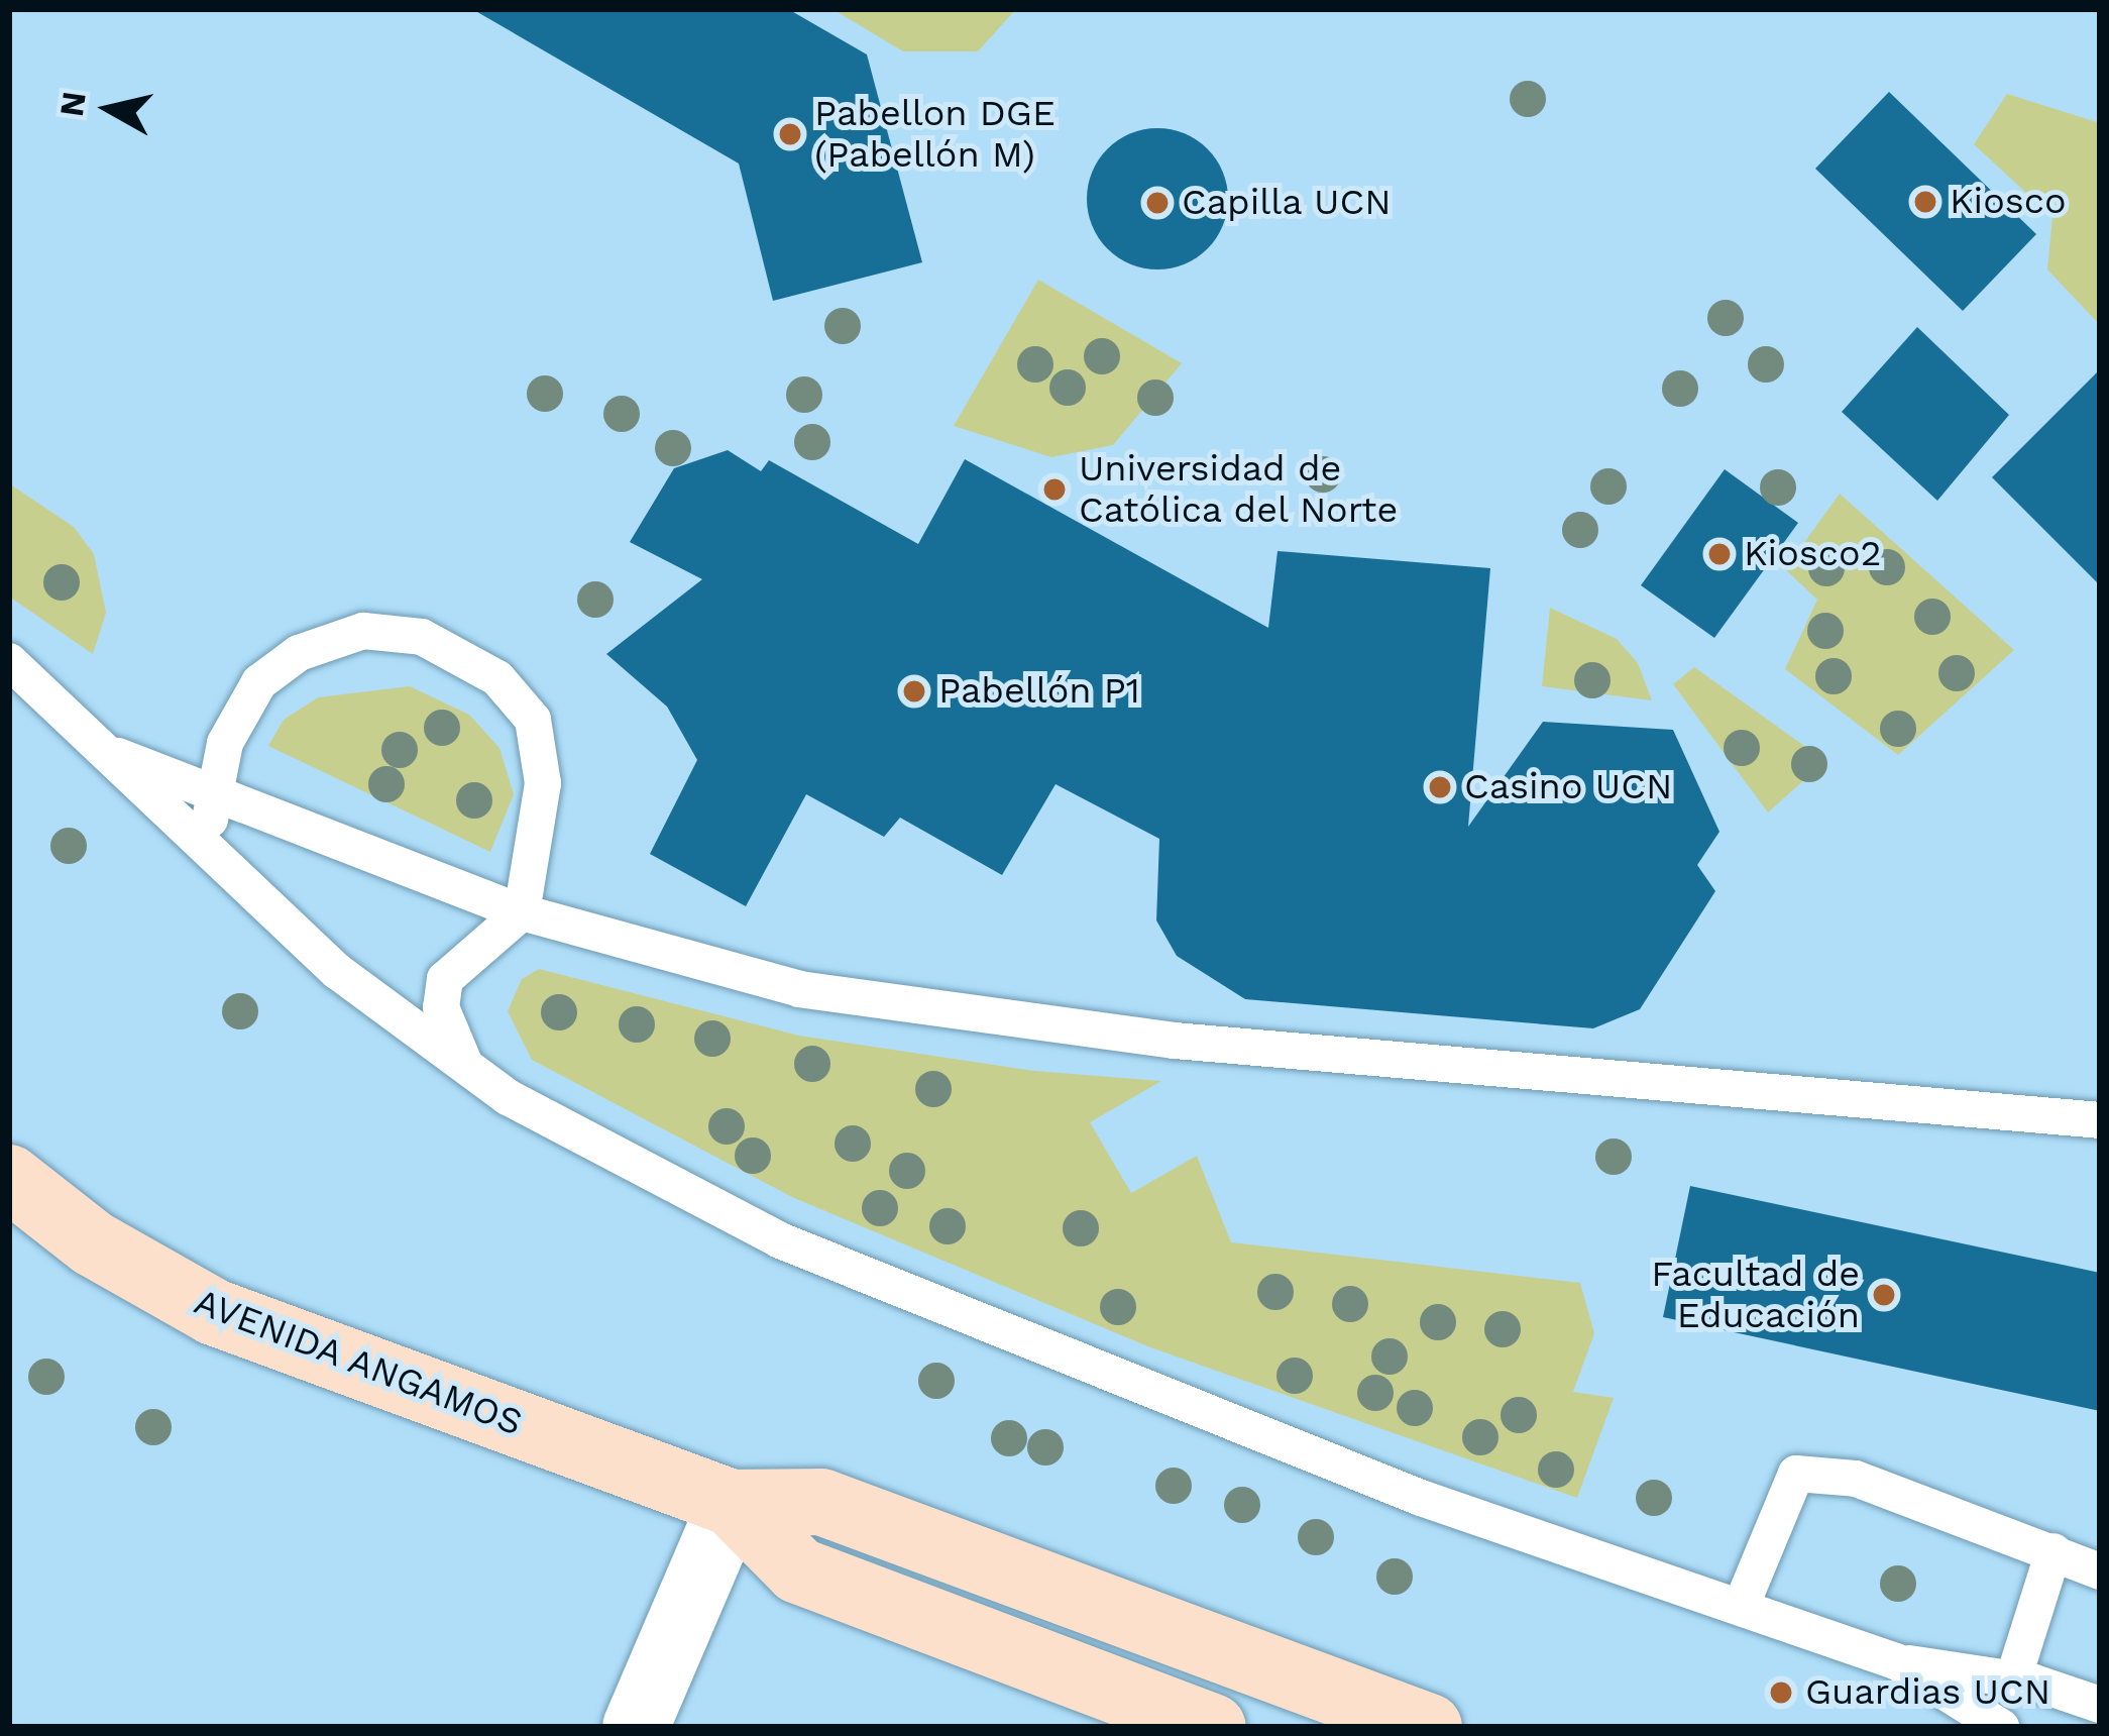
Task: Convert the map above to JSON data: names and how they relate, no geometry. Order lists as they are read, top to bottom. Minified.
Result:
{"streets":{"main road":["AVENIDA ANGAMOS"]},"places":["Pabellon DGE (Pabellón M)","Kiosco","Capilla UCN","Universidad de Católica del Norte","Kiosco2","Pabellón P1","Casino UCN","Facultad de Educación","Guardias UCN"],"north":"left"}
